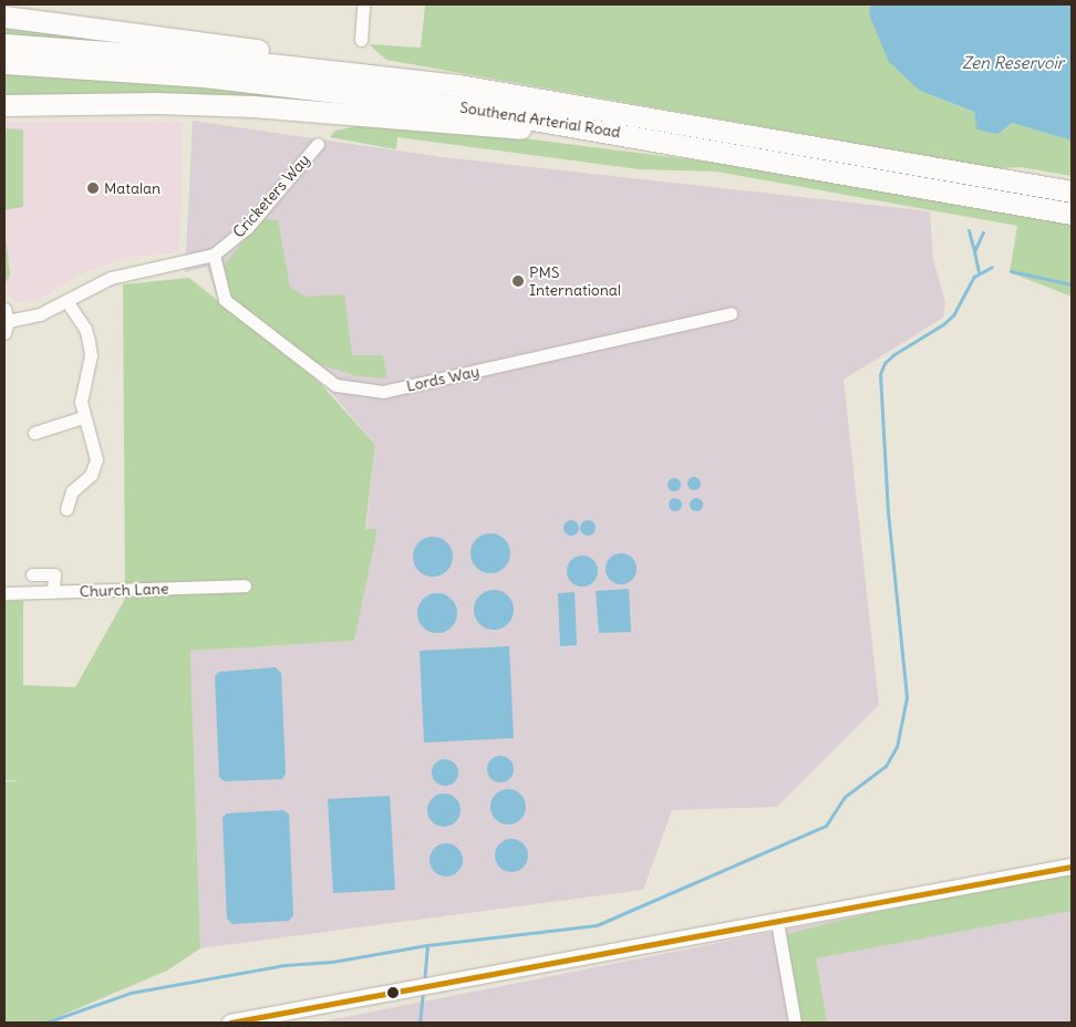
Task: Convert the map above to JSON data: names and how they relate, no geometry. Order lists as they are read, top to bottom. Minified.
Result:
{"streets":{"highway":["Southend Arterial Road"],"street":["Cricketers Way","Lords Way","Church Lane"]},"crossings":[["Cricketers Way","Lords Way"]],"water":["Zen Reservoir"],"places":["Matalan","PMS International"]}
